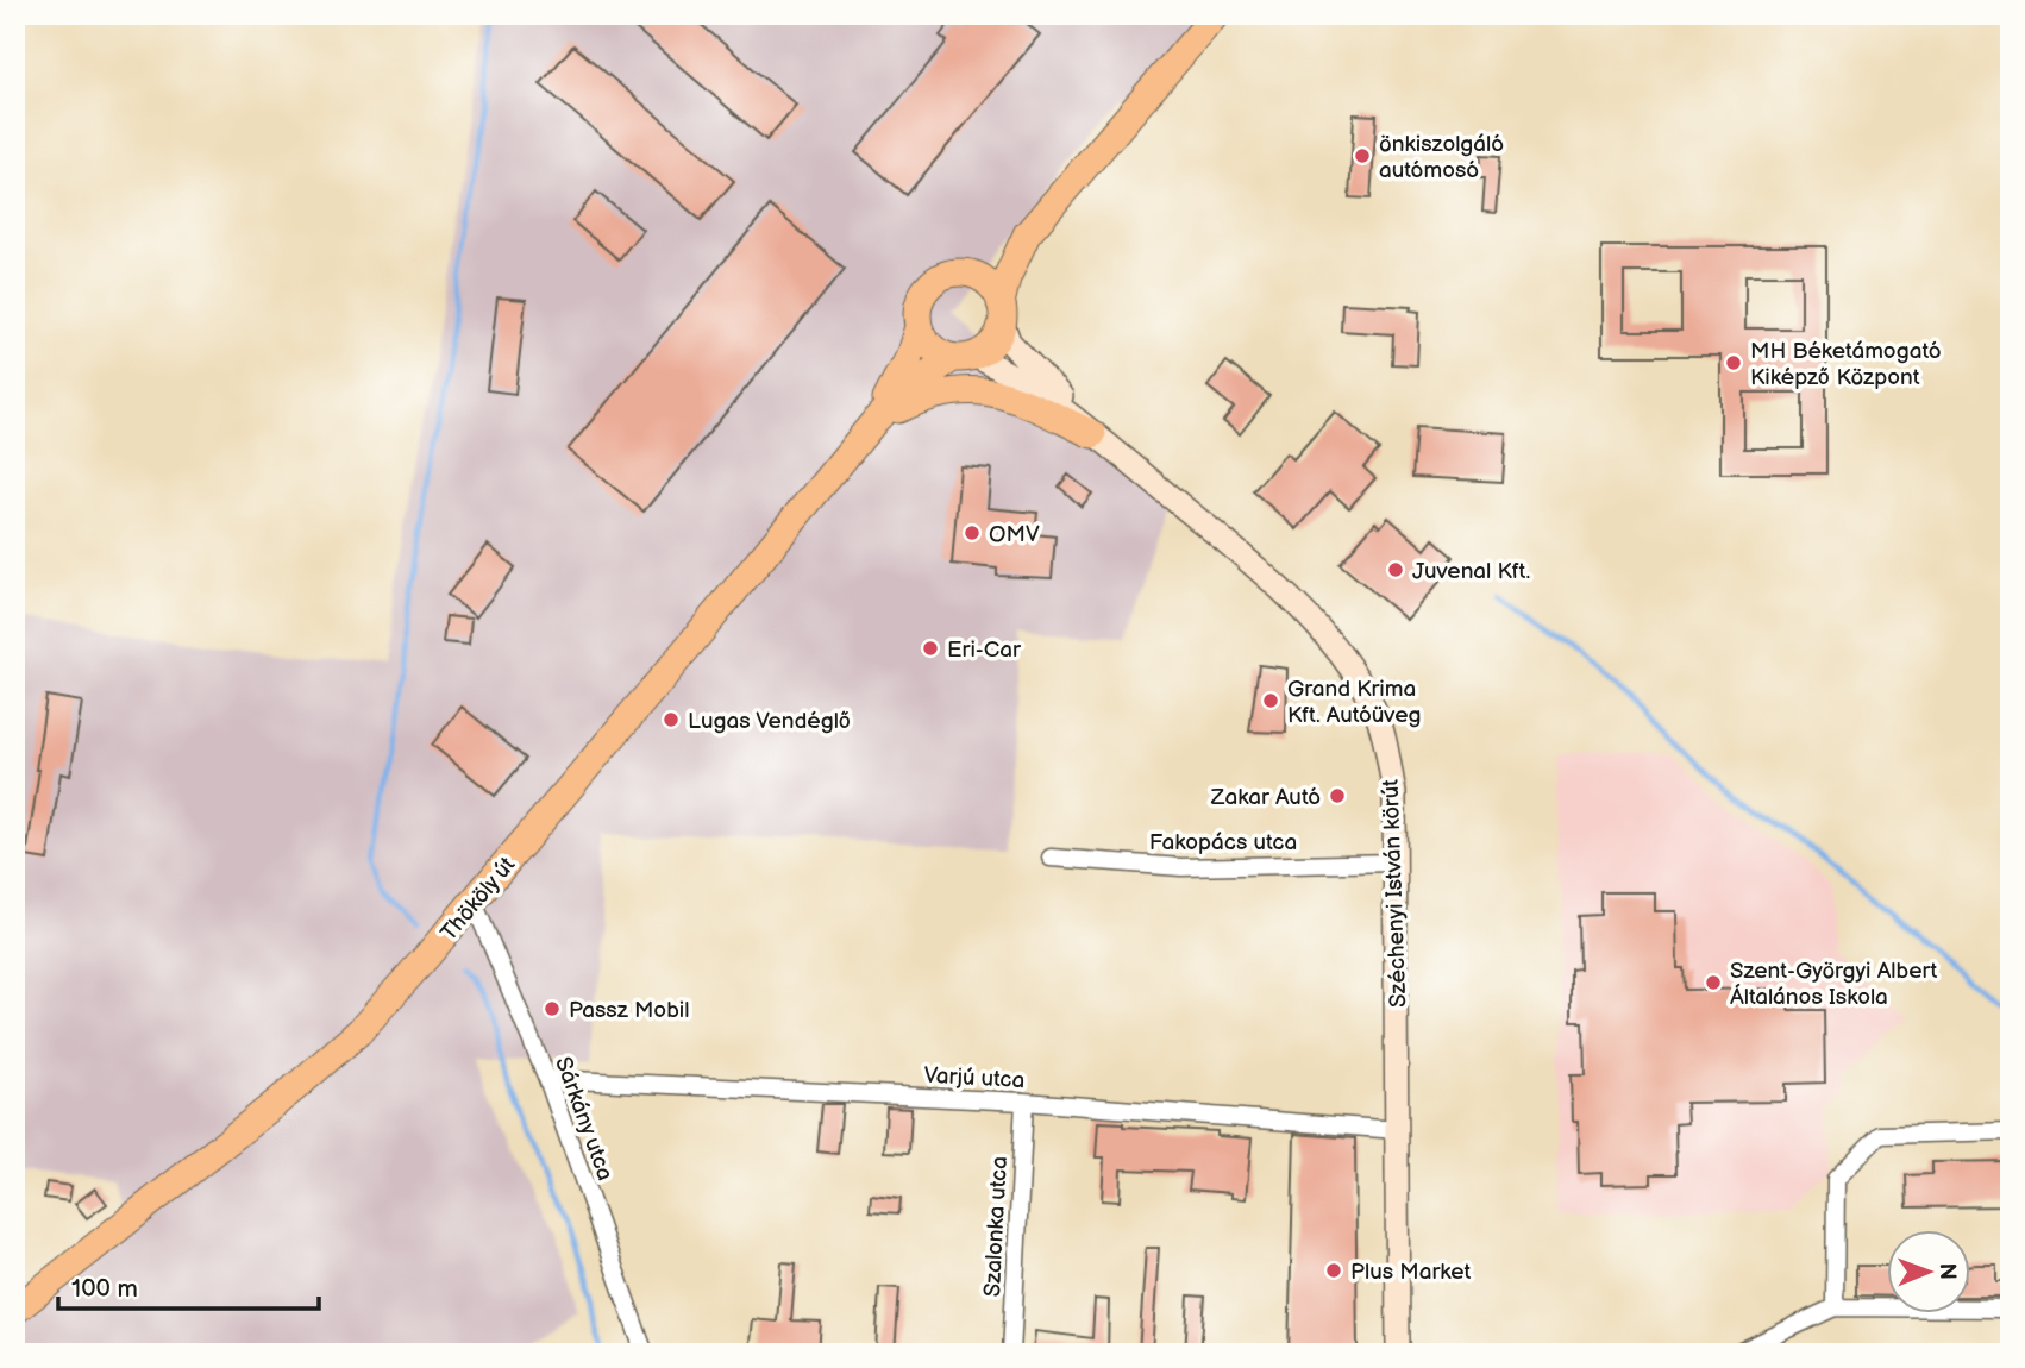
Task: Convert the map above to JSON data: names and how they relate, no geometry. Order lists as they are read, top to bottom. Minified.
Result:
{"streets":{"main road":["Thököly út"],"street":["Fakopács utca","Széchenyi István körút","Varjú utca","Sárkány utca","Szalonka utca"]},"crossings":[["Fakopács utca","Széchenyi István körút"],["Széchenyi István körút","Thököly út"],["Széchenyi István körút","Varjú utca"],["Thököly út","Sárkány utca"],["Varjú utca","Sárkány utca"],["Varjú utca","Szalonka utca"]],"places":["önkiszolgáló autómosó","MH Béketámogató Kiképző Központ","OMV","Juvenal Kft.","Eri-Car","Grand Krima Kft. Autóüveg","Lugas Vendéglő","Zakar Autó","Szent-Györgyi Albert Általános Iskola","Passz Mobil","Plus Market"],"scale_bar":"100 m","north":"right"}
